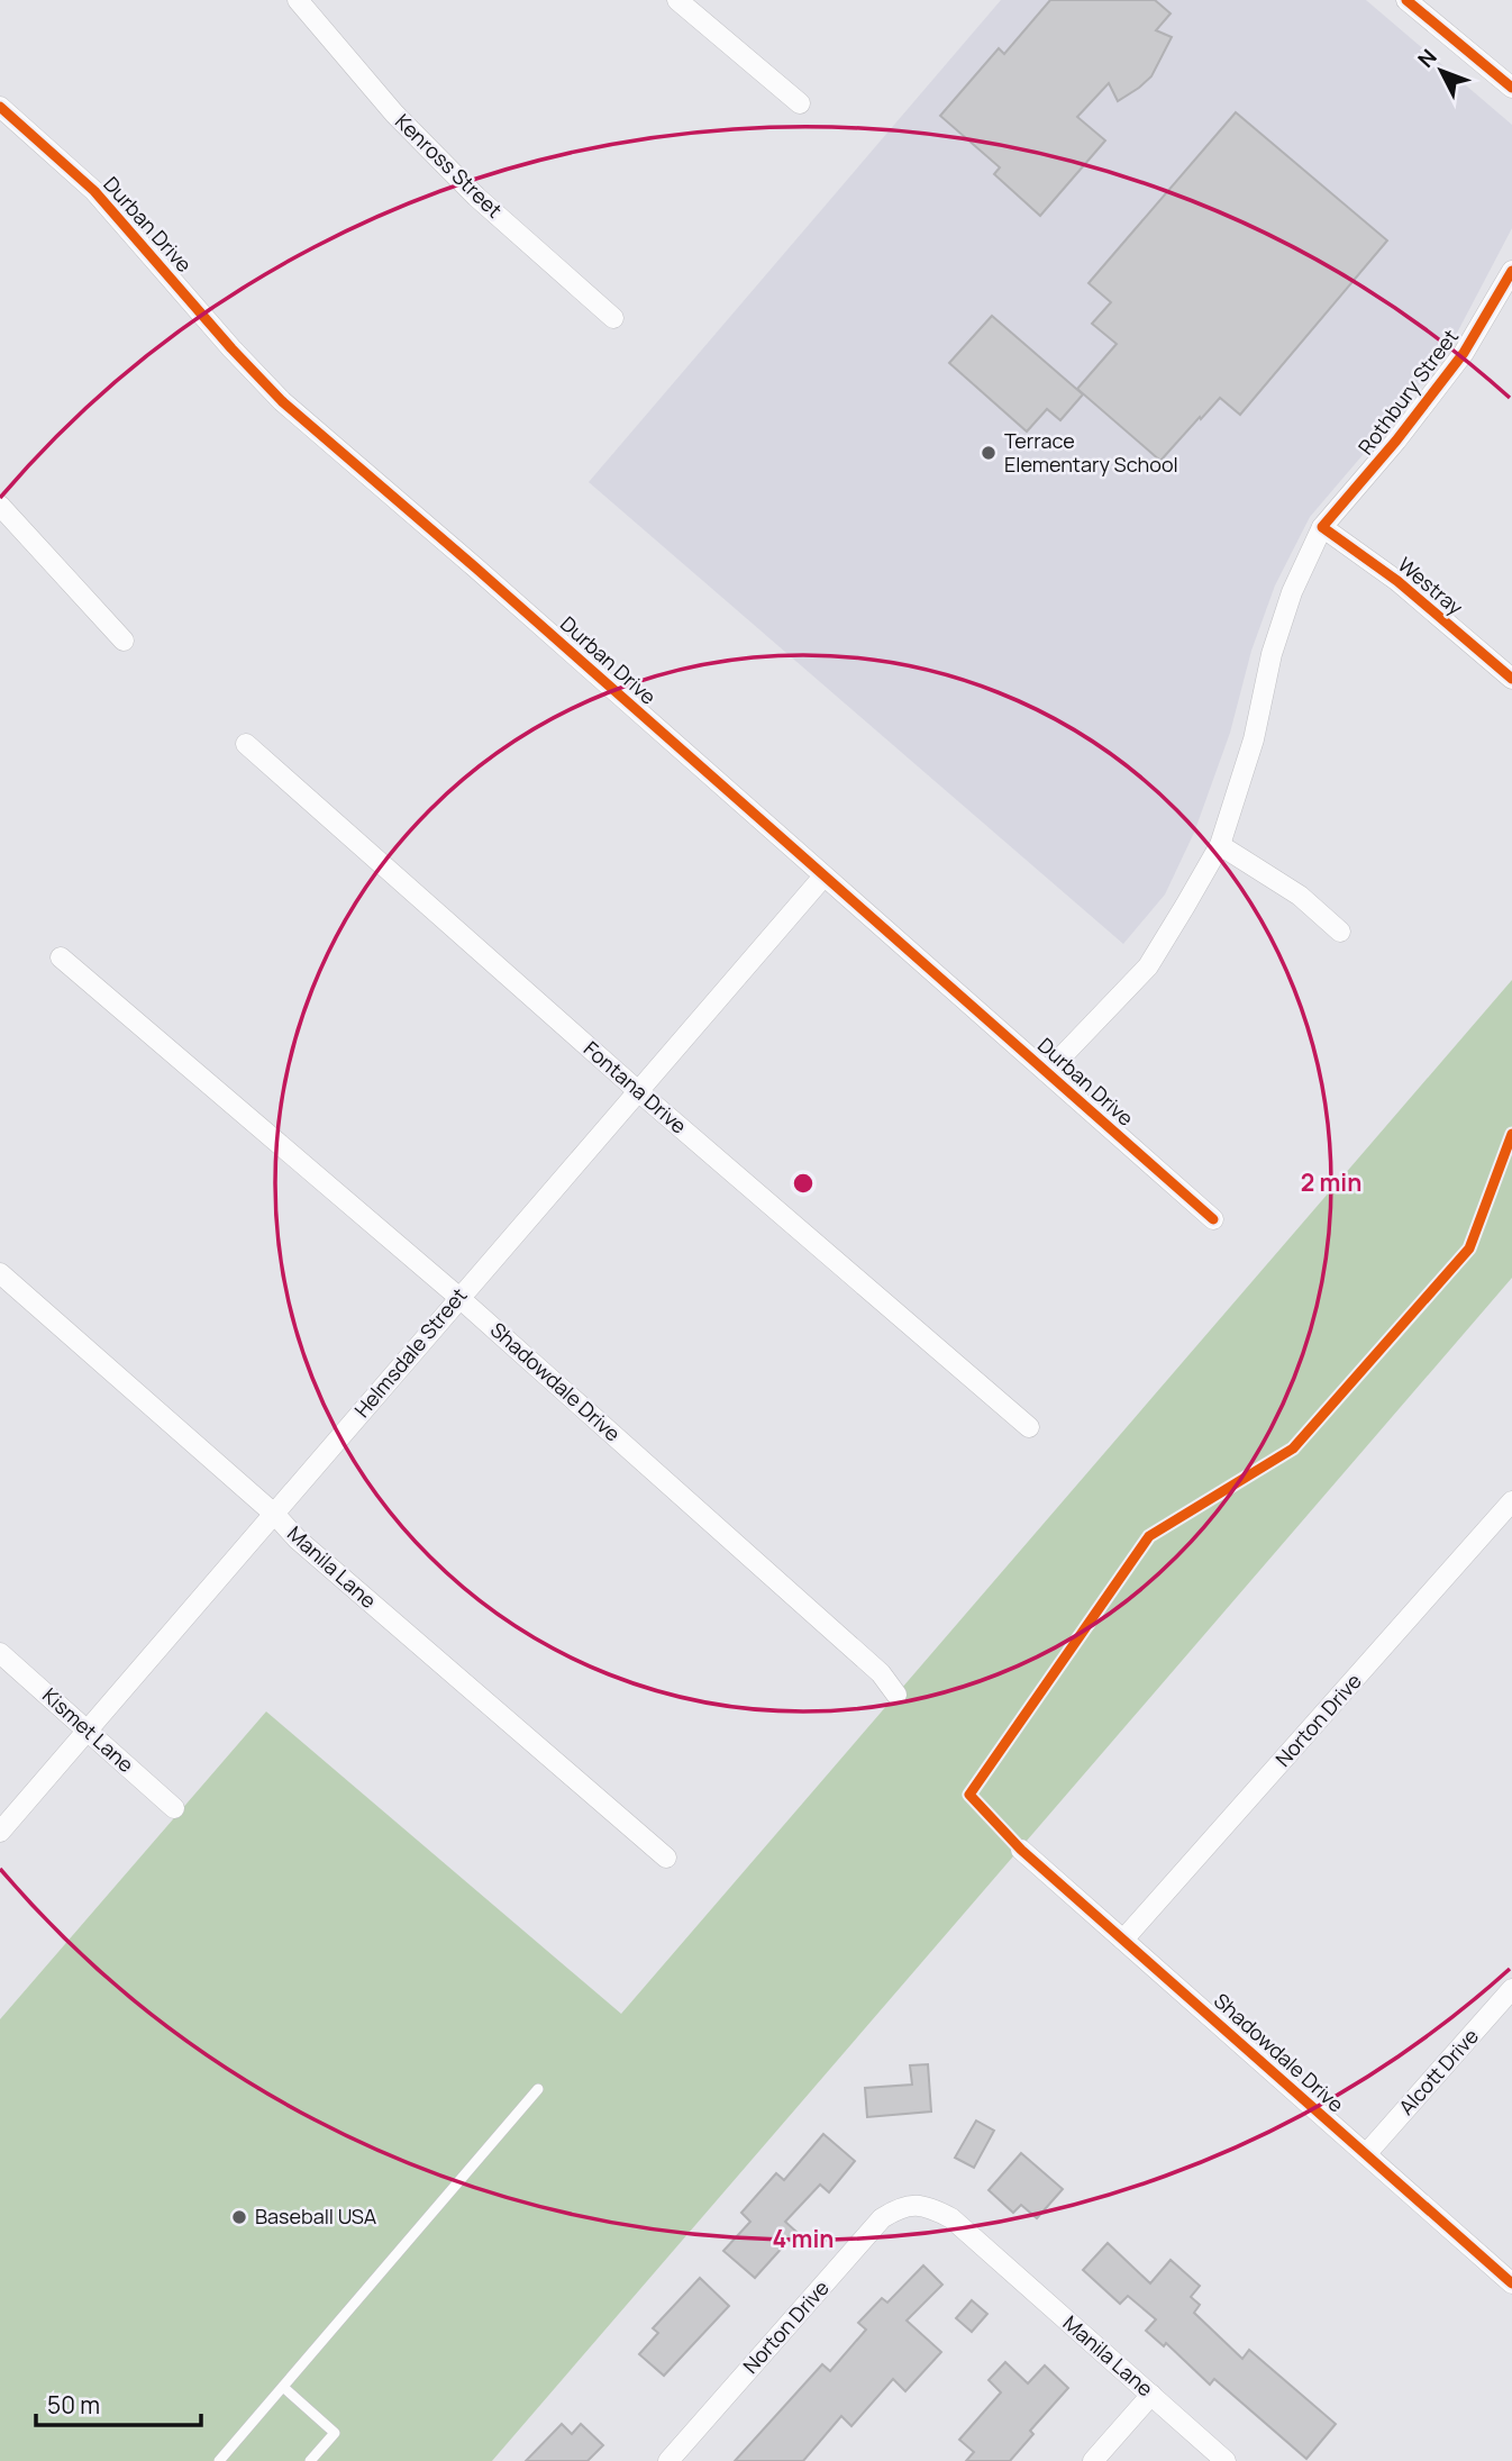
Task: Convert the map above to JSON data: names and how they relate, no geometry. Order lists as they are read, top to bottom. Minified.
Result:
{"streets":{"street":["Kenross Street","Durban Drive","Rothbury Street","Westray","Fontana Drive","Helmsdale Street","Shadowdale Drive","Manila Lane","Norton Drive","Kismet Lane","Alcott Drive"]},"crossings":[["Durban Drive","Rothbury Street"],["Durban Drive","Helmsdale Street"],["Rothbury Street","Westray"],["Fontana Drive","Helmsdale Street"],["Helmsdale Street","Shadowdale Drive"],["Helmsdale Street","Manila Lane"],["Helmsdale Street","Kismet Lane"],["Shadowdale Drive","Norton Drive"],["Shadowdale Drive","Alcott Drive"],["Manila Lane","Norton Drive"]],"places":["Terrace Elementary School","Baseball USA"],"scale_bar":"50 m","north":"top left","rings":["2 min","4 min"]}
